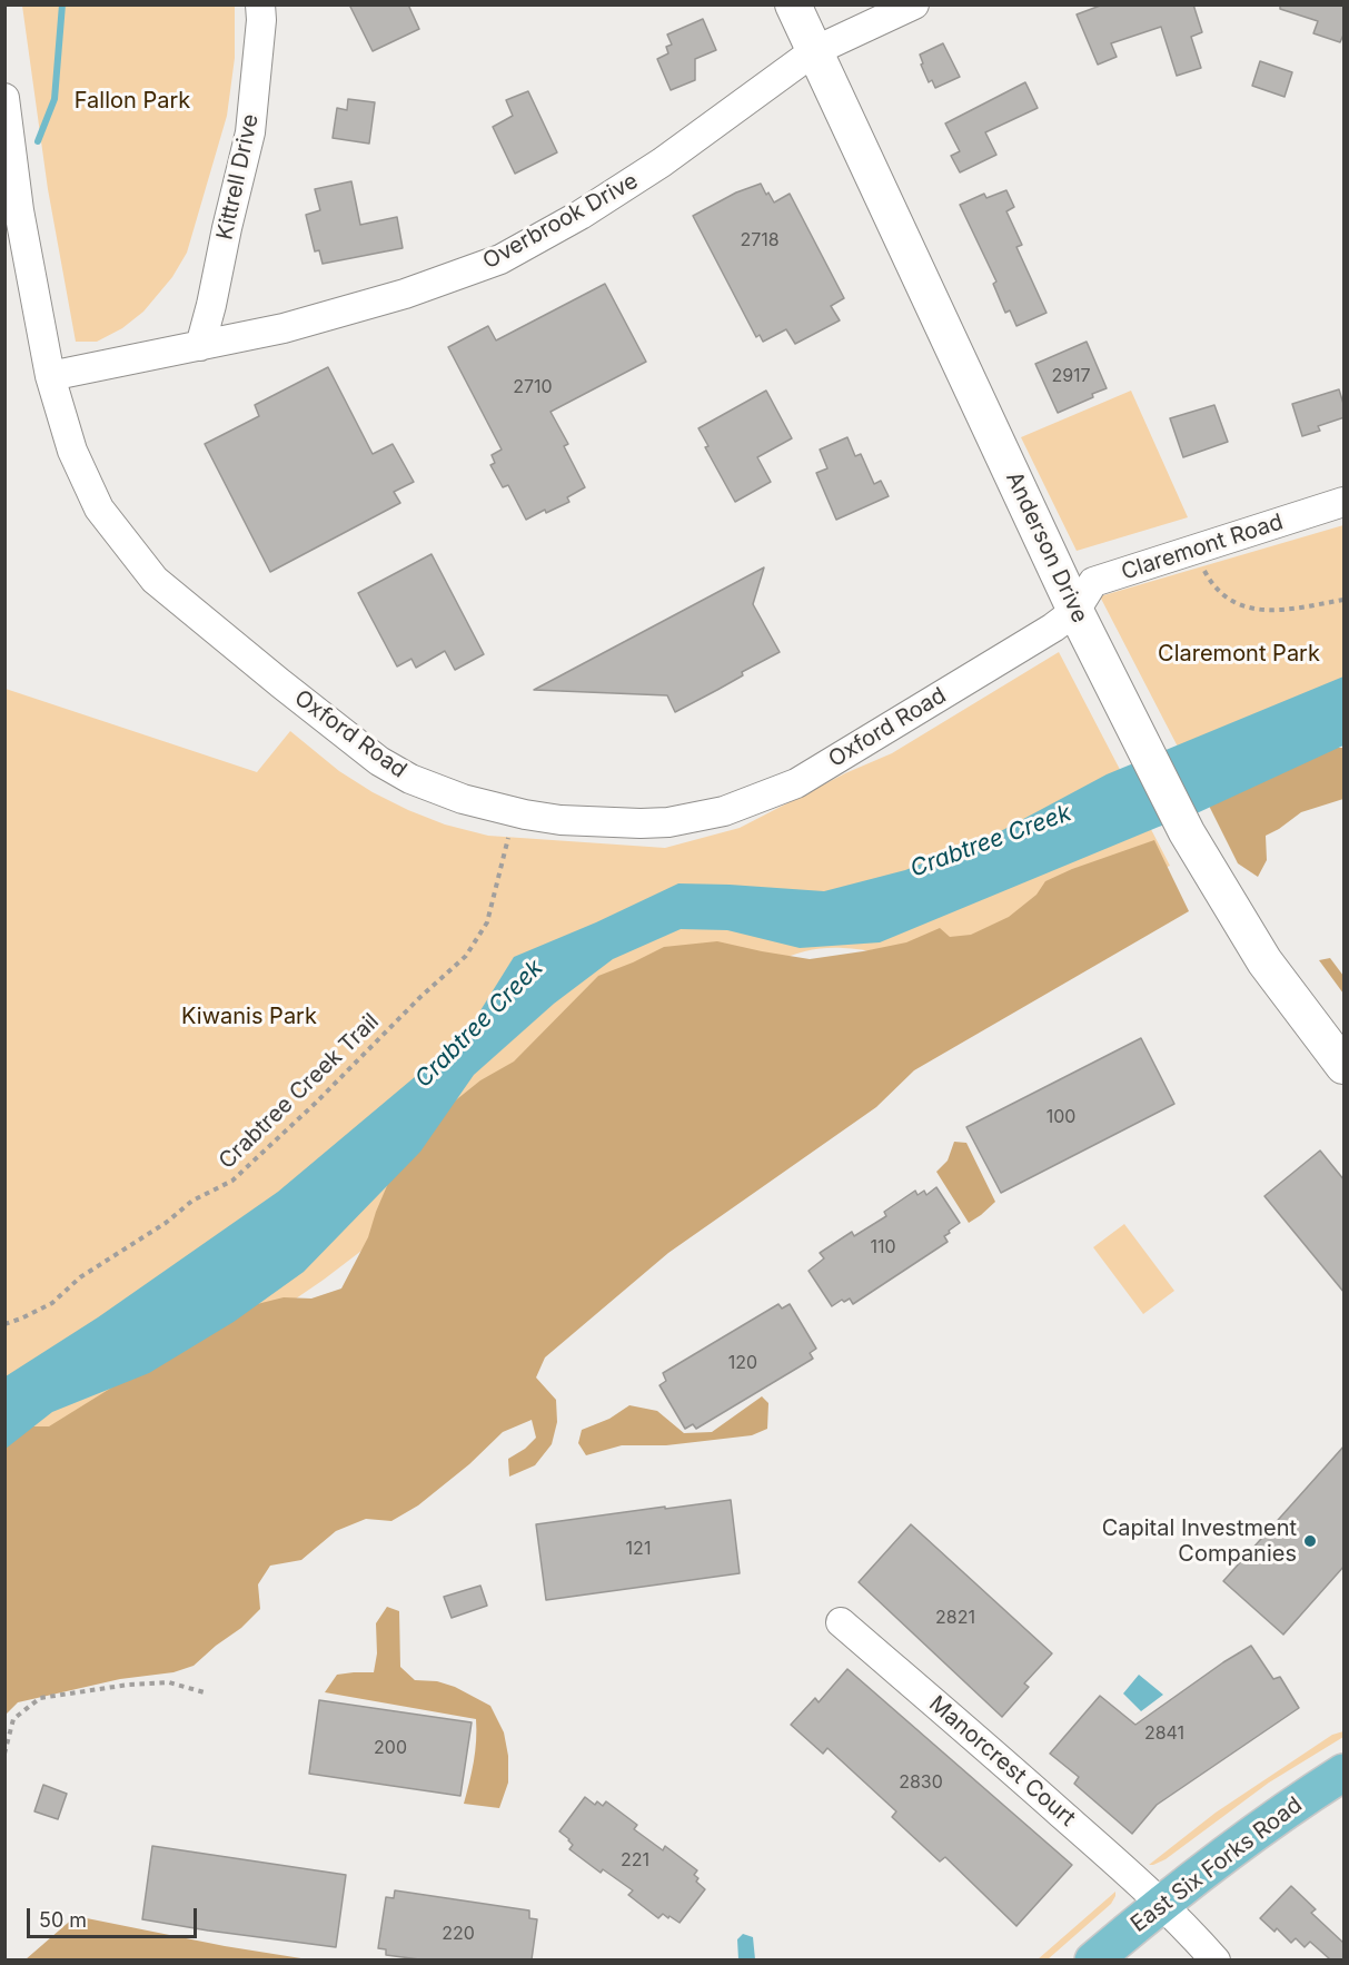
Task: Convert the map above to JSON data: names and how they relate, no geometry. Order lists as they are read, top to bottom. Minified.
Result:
{"streets":{"main road":["East Six Forks Road"],"street":["Kittrell Drive","Overbrook Drive","Anderson Drive","Claremont Road","Oxford Road","Manorcrest Court"],"path":["Crabtree Creek Trail"]},"crossings":[["Kittrell Drive","Overbrook Drive"],["Overbrook Drive","Anderson Drive"],["Overbrook Drive","Oxford Road"],["Anderson Drive","Claremont Road"],["Anderson Drive","Oxford Road"],["Claremont Road","Oxford Road"],["Manorcrest Court","East Six Forks Road"]],"water":["Crabtree Creek"],"parks":["Fallon Park","Claremont Park","Kiwanis Park"],"places":["Capital Investment Companies"],"house_numbers":["2718","2917","2710","100","110","120","121","2821","2841","200","2830","221","220"],"scale_bar":"50 m"}
